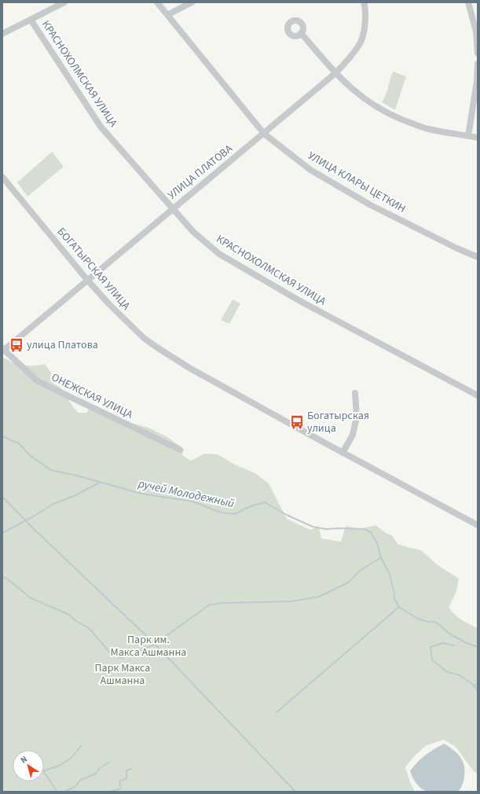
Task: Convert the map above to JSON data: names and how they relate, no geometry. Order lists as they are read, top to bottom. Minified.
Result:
{"streets":{"street":["КРАСНОХОЛМСКАЯ УЛИЦА","УЛИЦА ПЛАТОВА","УЛИЦА КЛАРЫ ЦЕТКИН","БОГАТЫРСКАЯ УЛИЦА","ОНЕЖСКАЯ УЛИЦА"]},"crossings":[["КРАСНОХОЛМСКАЯ УЛИЦА","УЛИЦА ПЛАТОВА"],["УЛИЦА ПЛАТОВА","УЛИЦА КЛАРЫ ЦЕТКИН"],["УЛИЦА ПЛАТОВА","БОГАТЫРСКАЯ УЛИЦА"],["УЛИЦА ПЛАТОВА","ОНЕЖСКАЯ УЛИЦА"]],"water":["ручей Молодежный"],"parks":["Парк им. Макса Ашманна","Парк Макса Ашманна"],"places":{"bus stop":["улица Платова","Богатырская улица"]},"north":"top left"}
